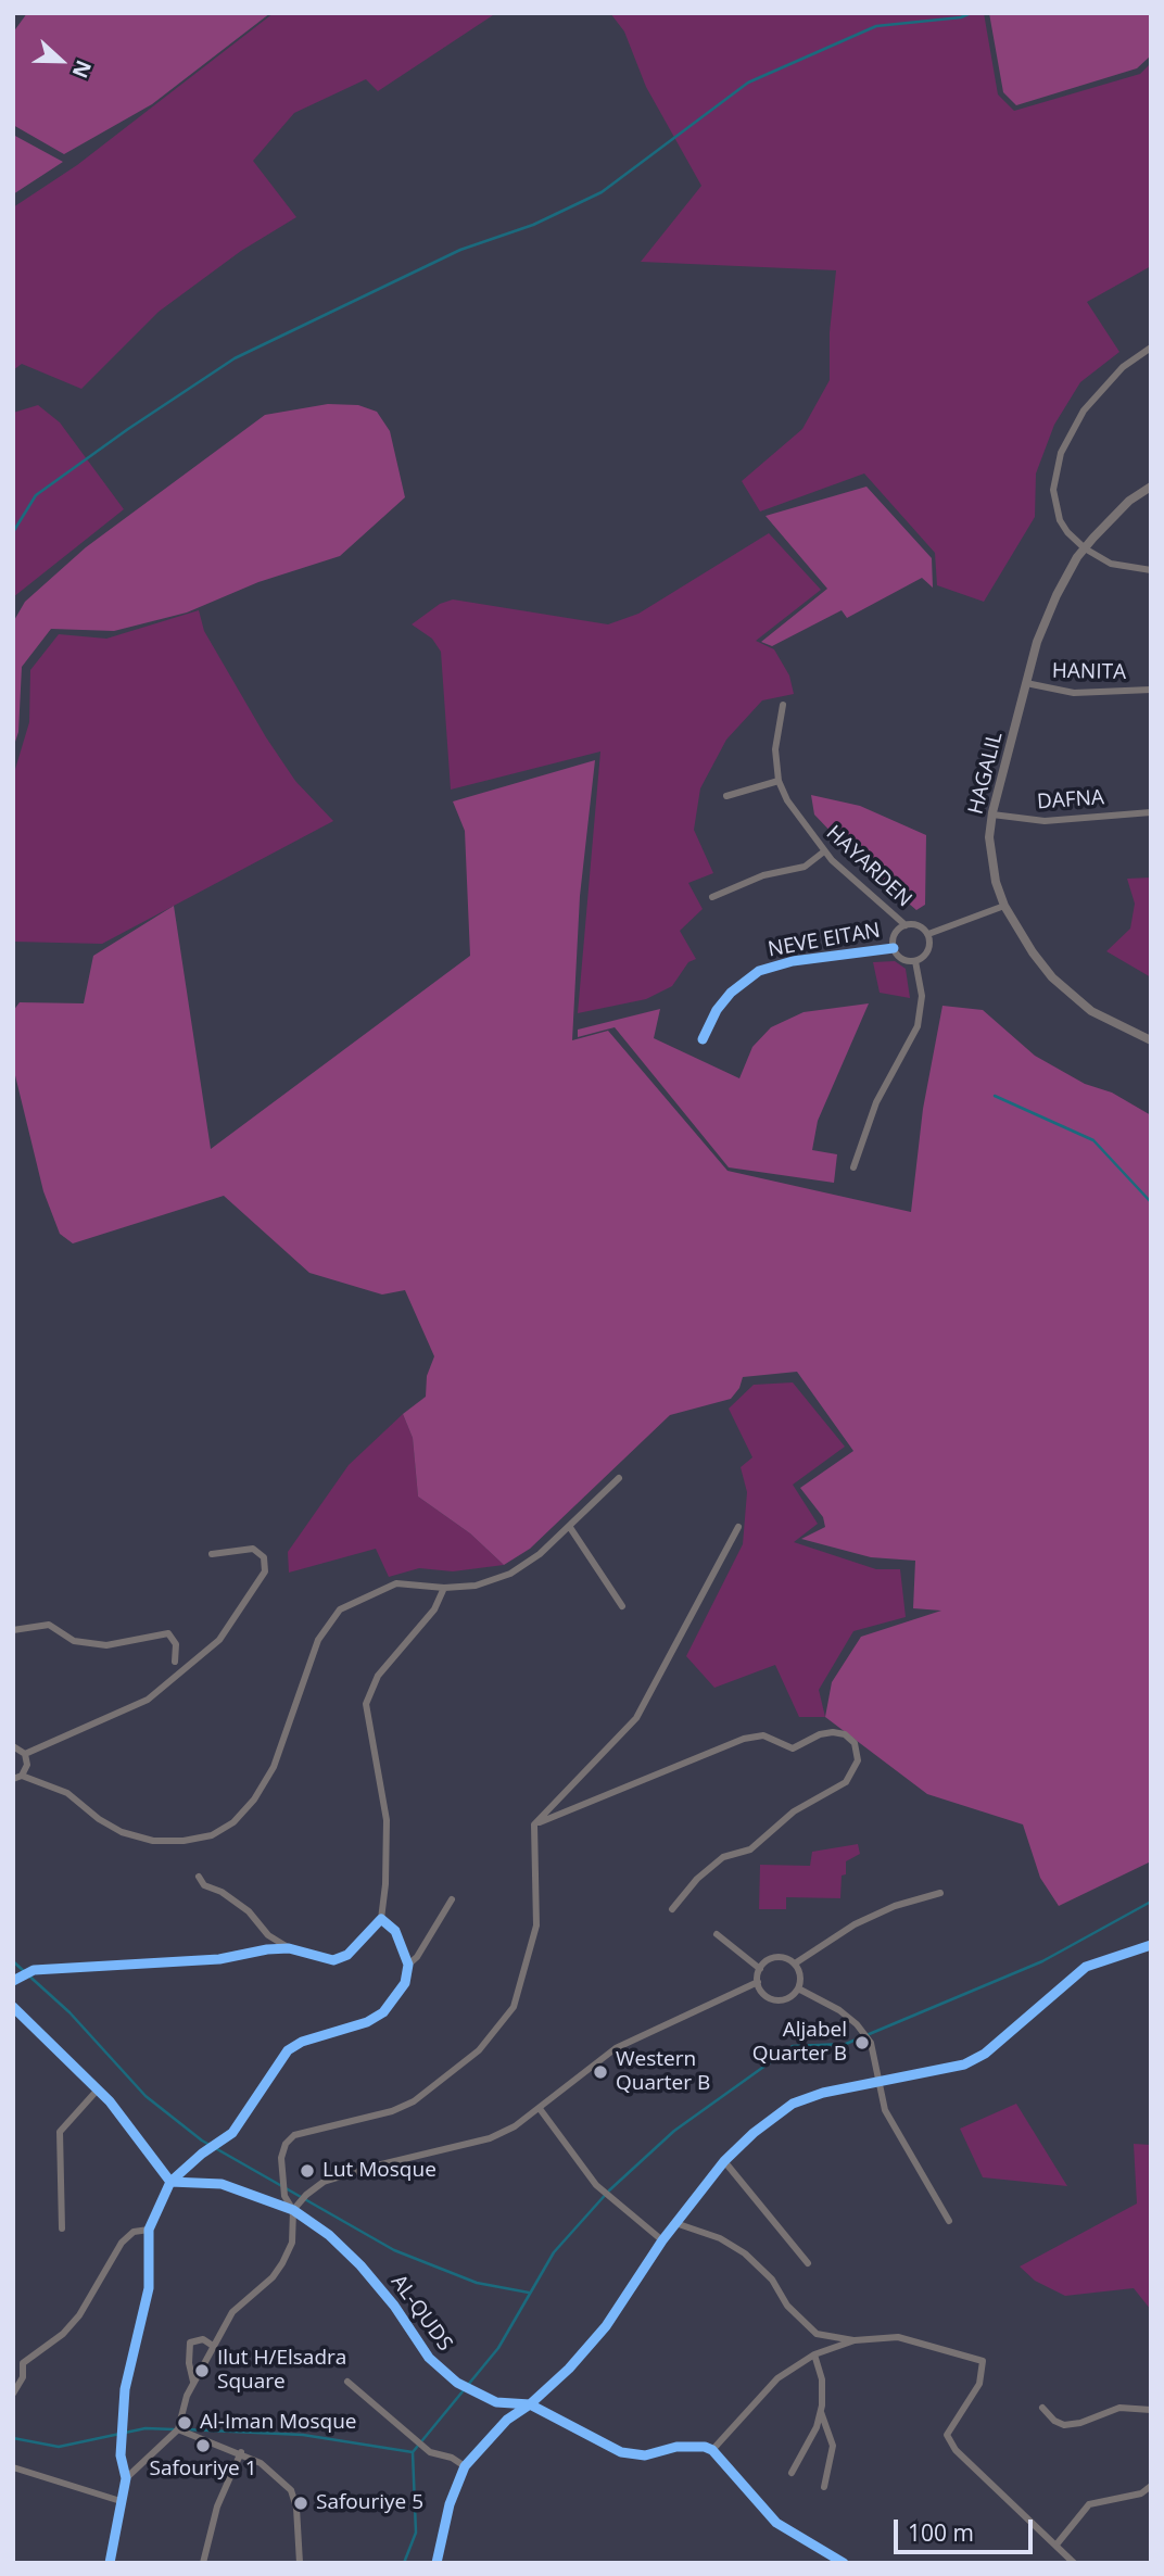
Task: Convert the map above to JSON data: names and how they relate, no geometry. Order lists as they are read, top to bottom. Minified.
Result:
{"streets":{"street":["HANITA","HAGALIL","DAFNA","HAYARDEN","NEVE EITAN","AL-QUDS"]},"crossings":[["HANITA","HAGALIL"],["HAGALIL","DAFNA"],["HAYARDEN","NEVE EITAN"]],"places":["Aljabel Quarter B","Western Quarter B","Lut Mosque","Ilut H/Elsadra Square","Al-Iman Mosque","Safouriye 1","Safouriye 5"],"scale_bar":"100 m","north":"right"}
